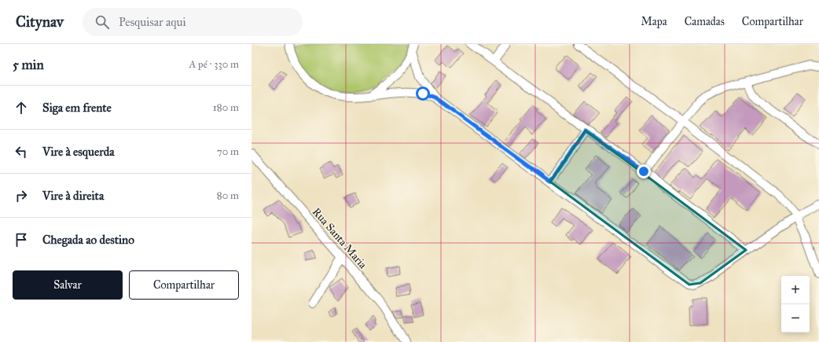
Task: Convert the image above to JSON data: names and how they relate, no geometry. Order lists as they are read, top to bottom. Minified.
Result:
{"streets":{"street":["Rua Santa Maria"]},"page":{"header":"Citynav","search":"Pesquisar aqui","nav":["Mapa","Camadas","Compartilhar"],"heading":["5 min","A pé · 330 m"],"list":[["Siga em frente","180 m"],["Vire à esquerda","70 m"],["Vire à direita","80 m"],"Chegada ao destino"],"buttons":["Salvar","Compartilhar"],"map_buttons":["+","−"]}}
